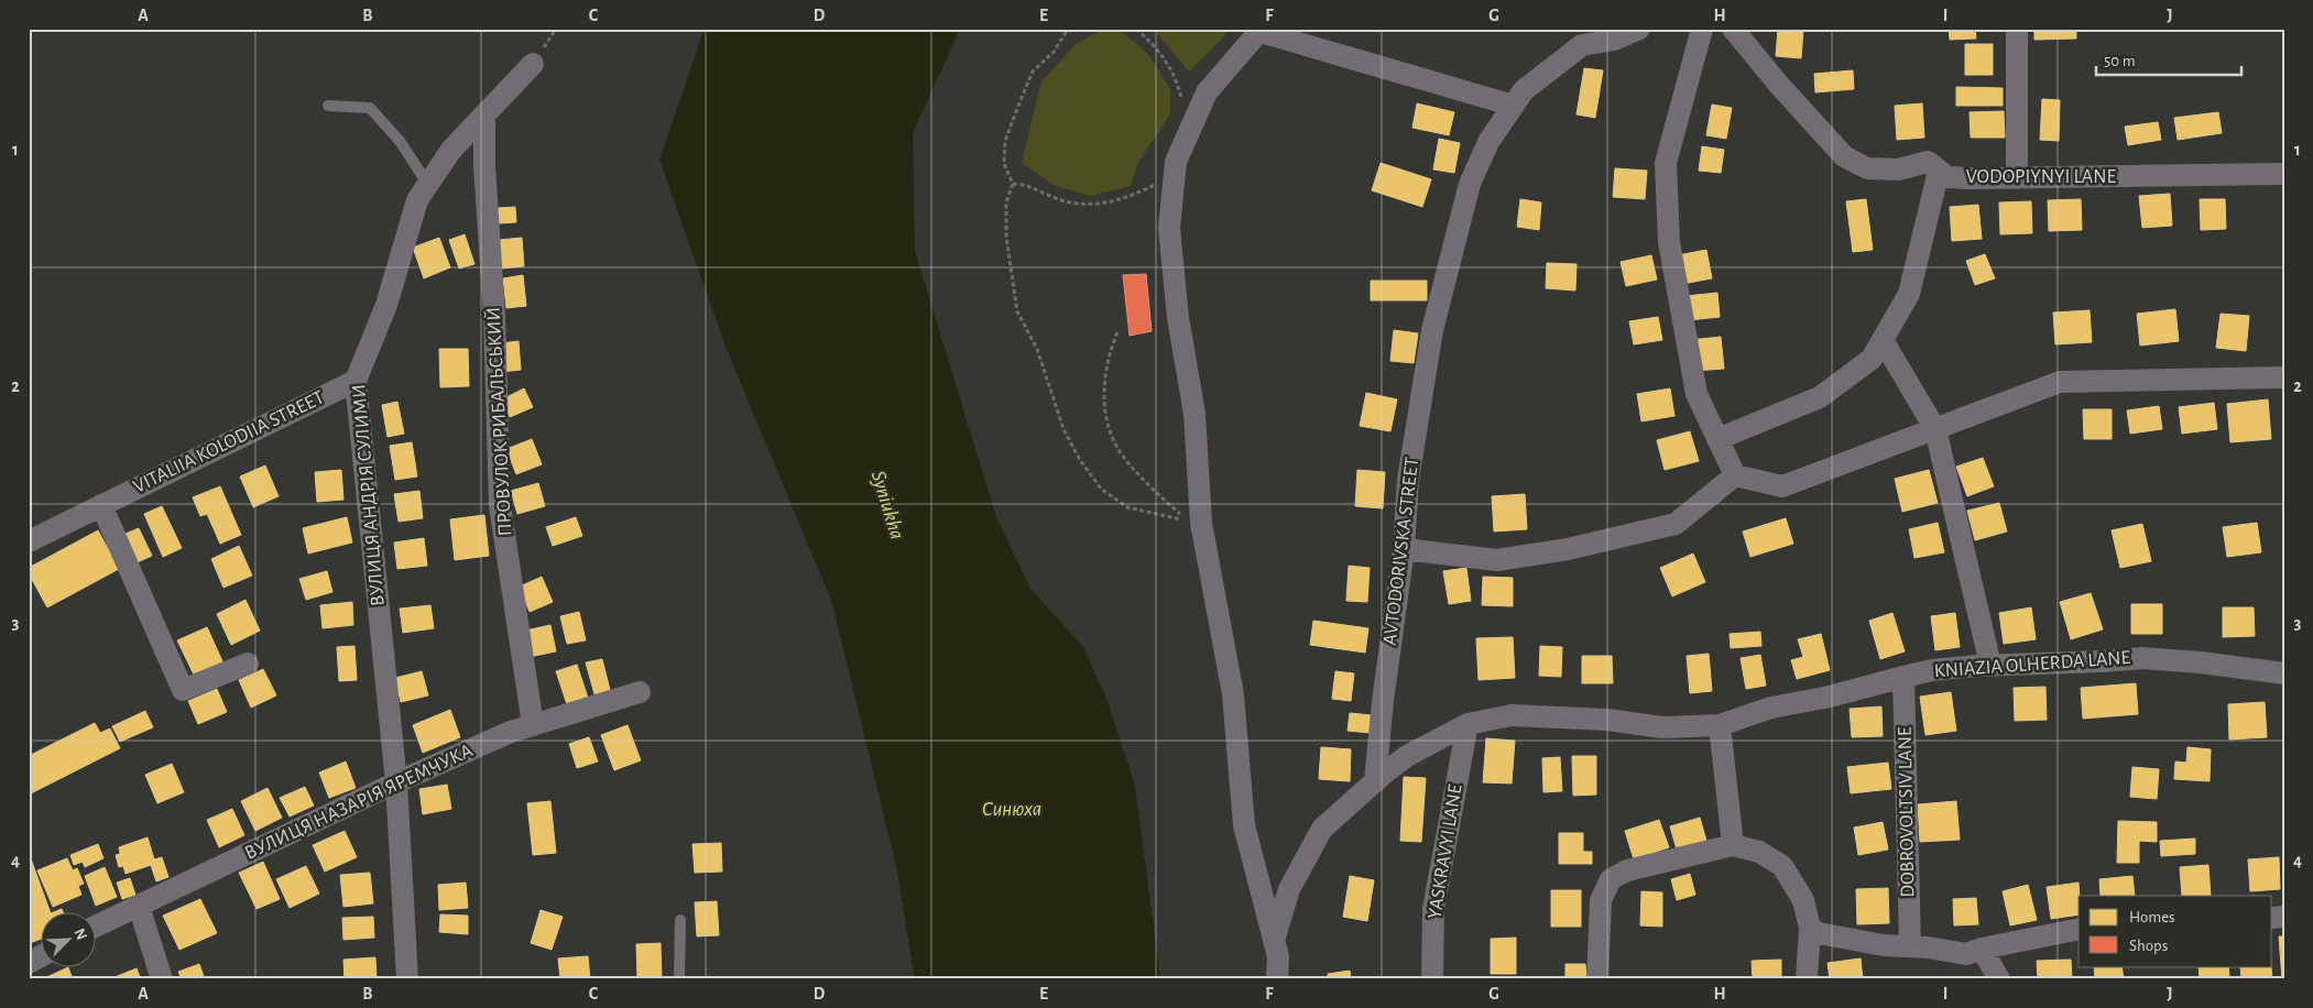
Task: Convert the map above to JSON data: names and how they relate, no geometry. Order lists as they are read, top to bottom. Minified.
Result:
{"streets":{"street":["VODOPIYNYI LANE","ПРОВУЛОК РИБАЛЬСЬКИЙ","VITALIIA KOLODIIA STREET","ВУЛИЦЯ АНДРІЯ СУЛИМИ","AVTODORIVSKA STREET","KNIAZIA OLHERDA LANE","ВУЛИЦЯ НАЗАРІЯ ЯРЕМЧУКА","DOBROVOLTSIV LANE","YASKRAVYI LANE"]},"crossings":[["ПРОВУЛОК РИБАЛЬСЬКИЙ","ВУЛИЦЯ АНДРІЯ СУЛИМИ"],["ПРОВУЛОК РИБАЛЬСЬКИЙ","ВУЛИЦЯ НАЗАРІЯ ЯРЕМЧУКА"],["VITALIIA KOLODIIA STREET","ВУЛИЦЯ АНДРІЯ СУЛИМИ"],["ВУЛИЦЯ АНДРІЯ СУЛИМИ","ВУЛИЦЯ НАЗАРІЯ ЯРЕМЧУКА"],["AVTODORIVSKA STREET","KNIAZIA OLHERDA LANE"],["KNIAZIA OLHERDA LANE","DOBROVOLTSIV LANE"],["KNIAZIA OLHERDA LANE","YASKRAVYI LANE"]],"water":["Syniukha","Синюха"],"legend":["Homes","Shops"],"scale_bar":"50 m","north":"top right","grid":{"columns":["A","B","C","D","E","F","G","H","I","J"],"rows":["1","2","3","4"]}}
